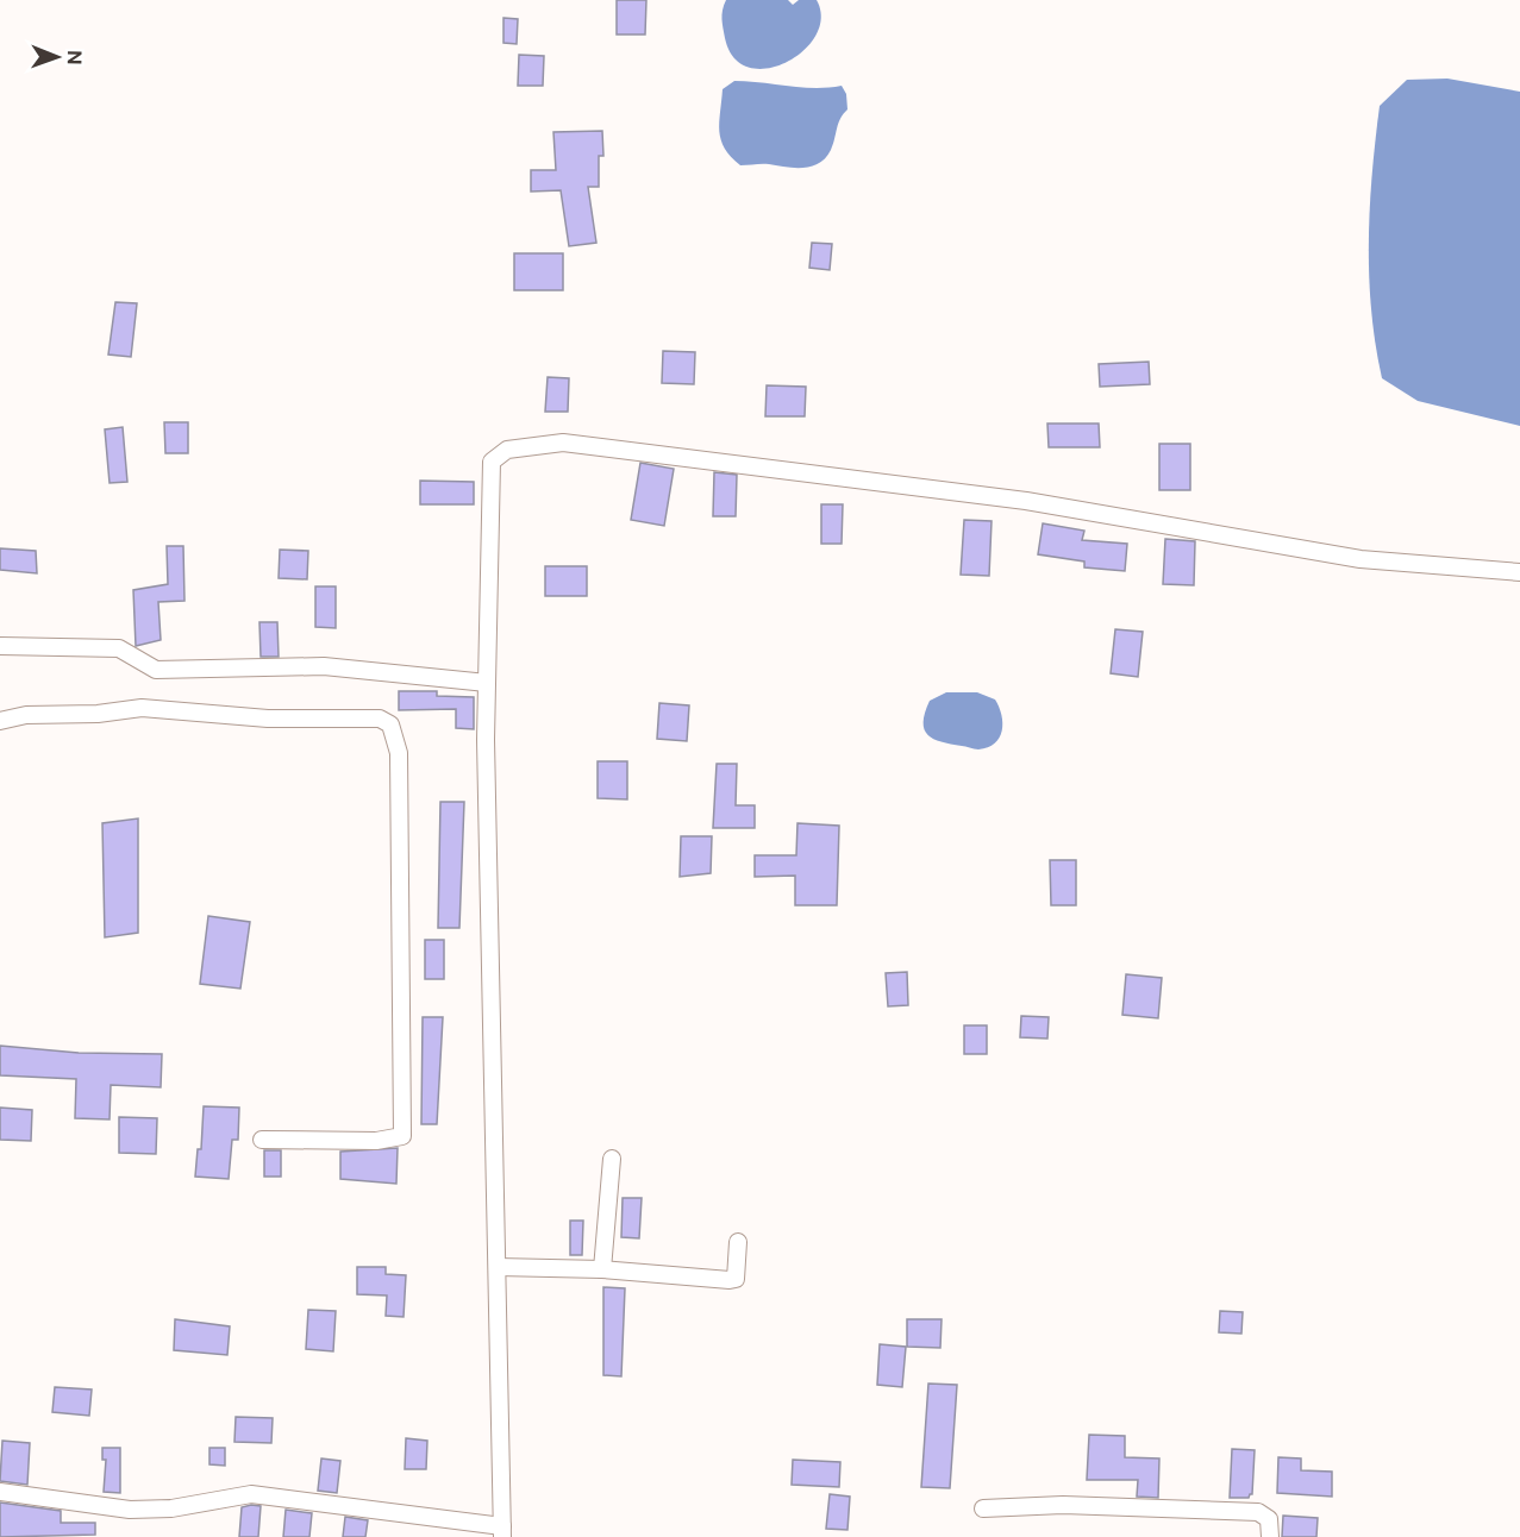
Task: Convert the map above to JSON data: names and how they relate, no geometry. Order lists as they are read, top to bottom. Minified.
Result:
{"north":"right"}
